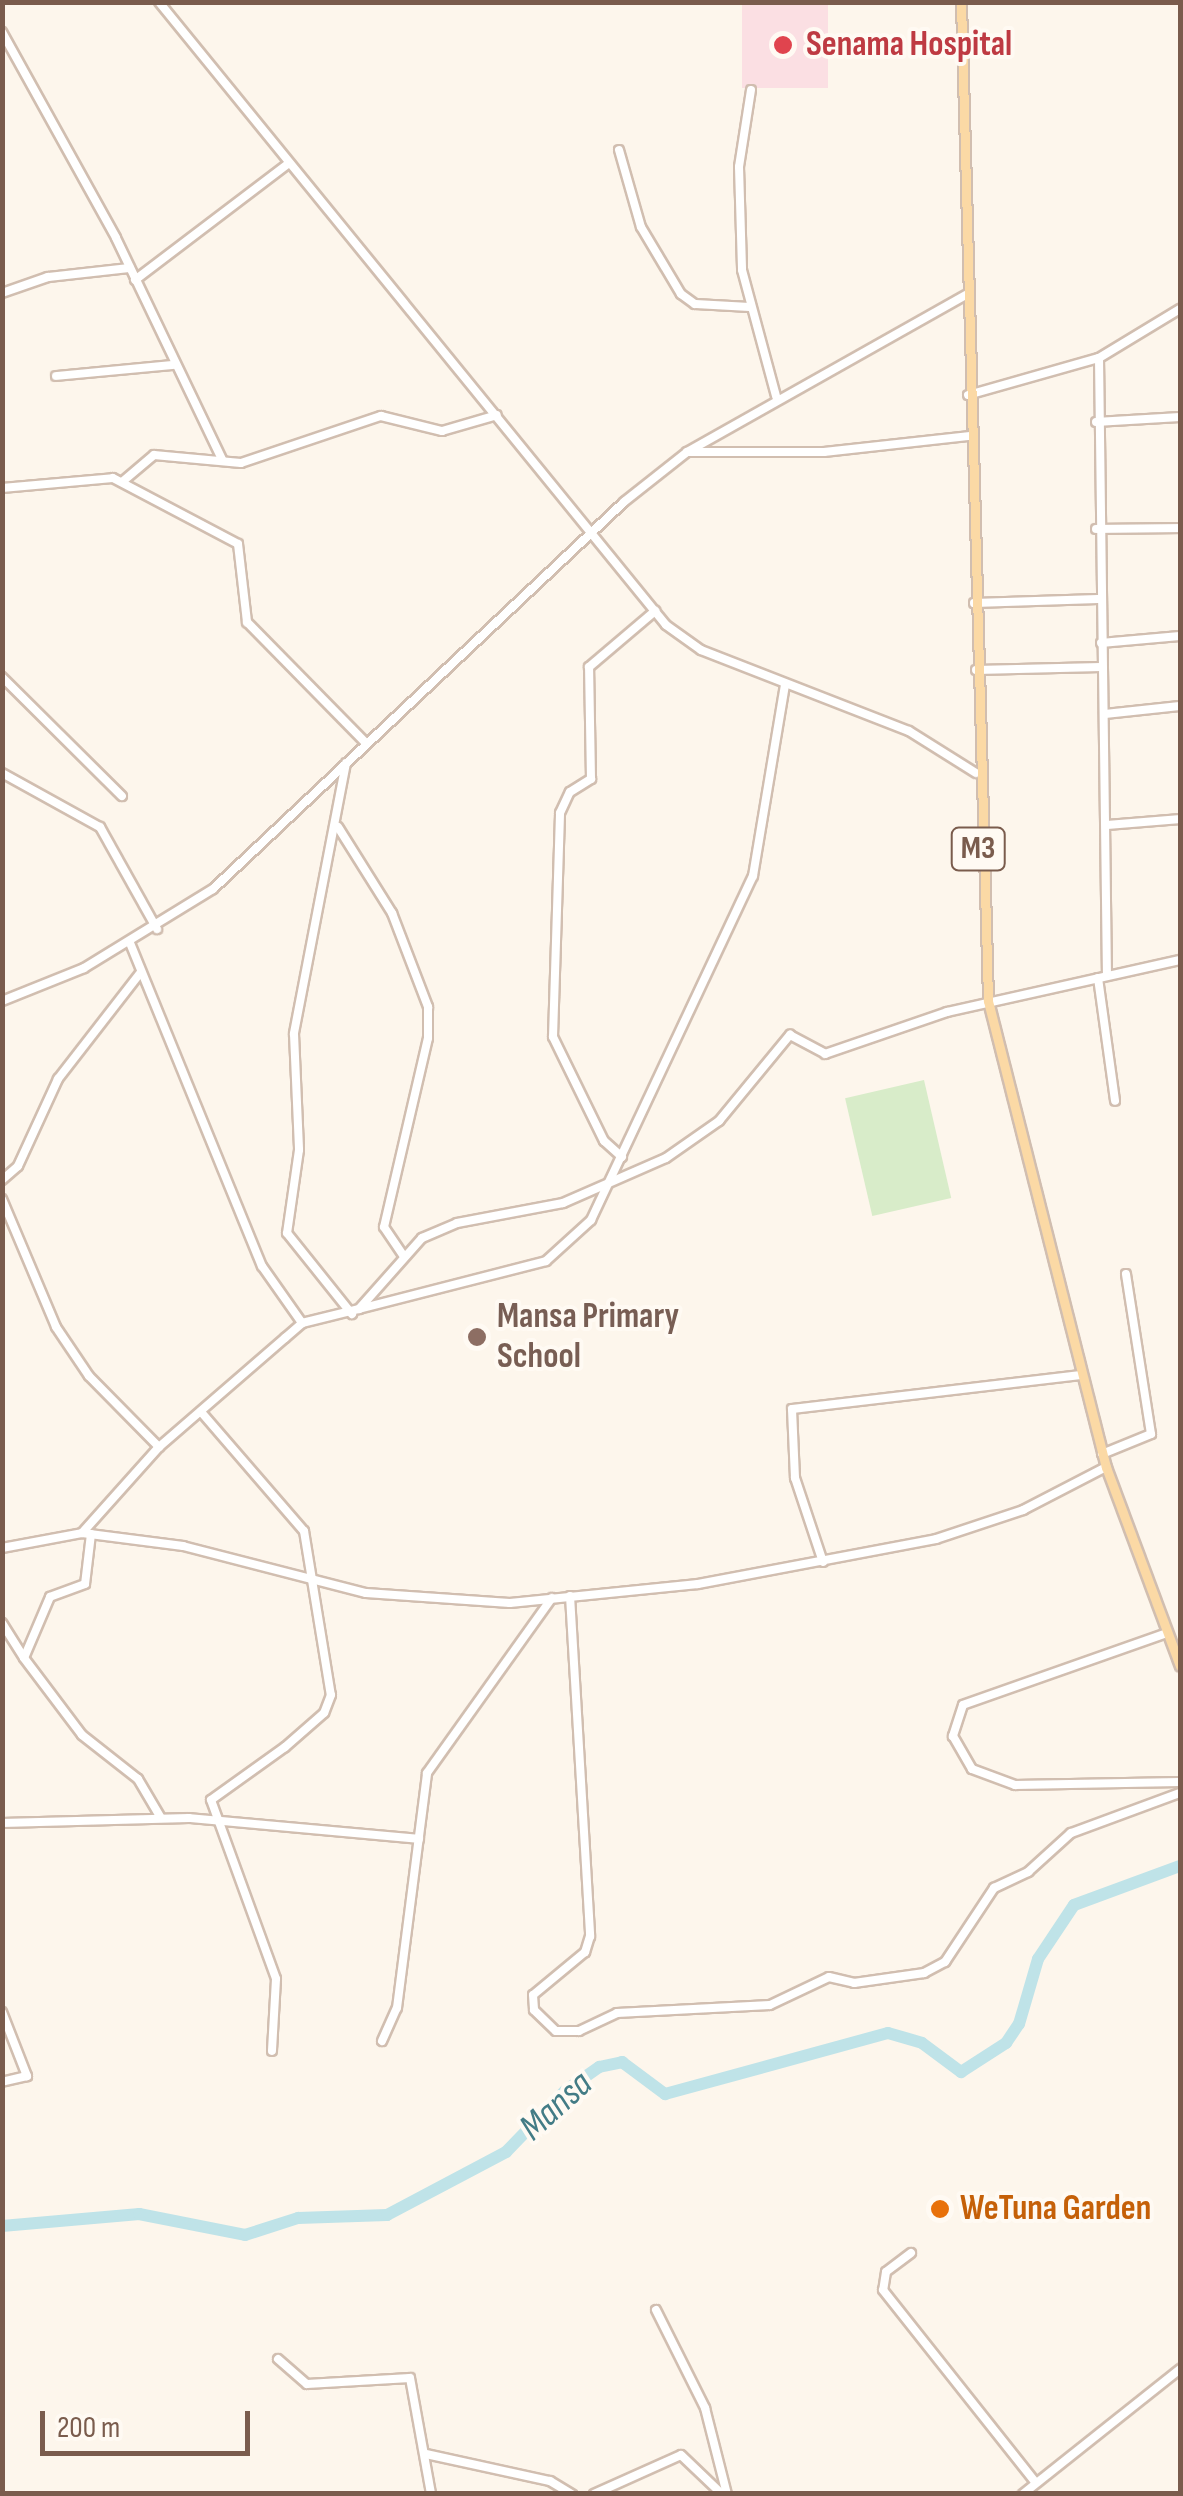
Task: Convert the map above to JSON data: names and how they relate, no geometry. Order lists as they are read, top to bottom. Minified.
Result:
{"streets":{"main road":["M3"]},"water":["Mansa"],"places":["Senama Hospital","Mansa Primary School","WeTuna Garden"],"scale_bar":"200 m"}
